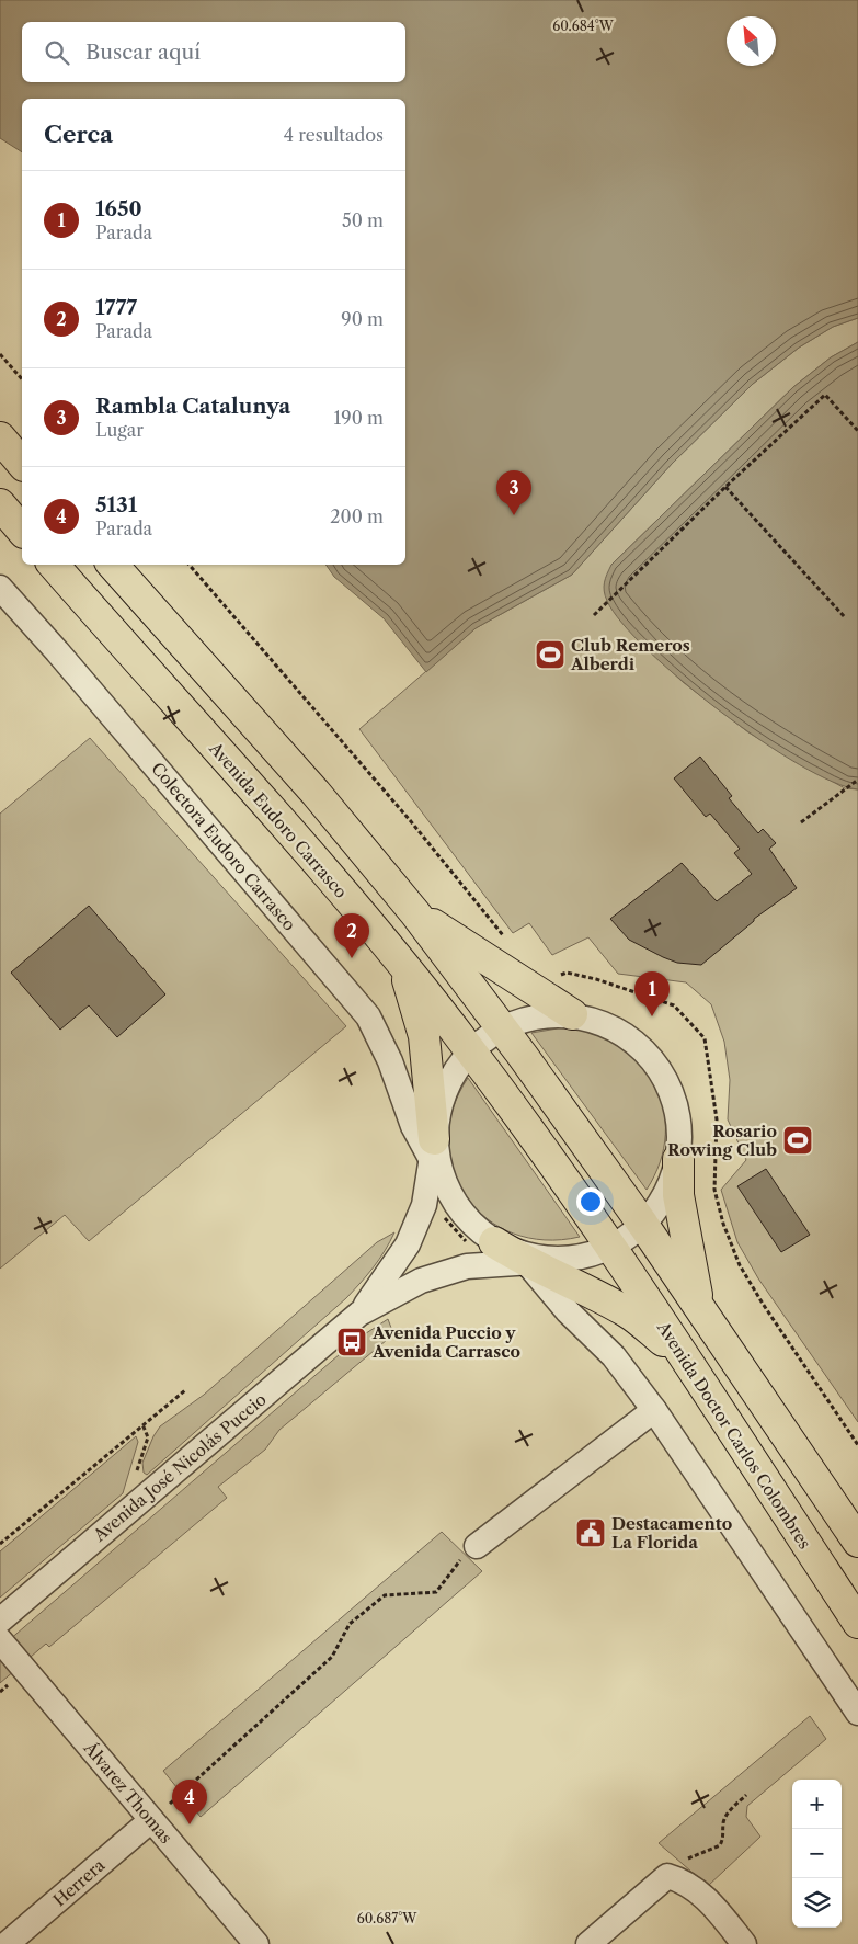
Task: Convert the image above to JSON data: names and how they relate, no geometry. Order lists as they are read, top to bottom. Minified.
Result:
{"streets":{"main road":["Avenida Eudoro Carrasco","Avenida Doctor Carlos Colombres"],"street":["Colectora Eudoro Carrasco","Avenida José Nicolás Puccio","Álvarez Thomas","Herrera"]},"crossings":[["Avenida Eudoro Carrasco","Avenida Doctor Carlos Colombres"],["Avenida Eudoro Carrasco","Avenida José Nicolás Puccio"],["Colectora Eudoro Carrasco","Avenida José Nicolás Puccio"],["Avenida Doctor Carlos Colombres","Avenida José Nicolás Puccio"],["Álvarez Thomas","Herrera"]],"places":{"sports":["Club Remeros Alberdi","Rosario Rowing Club"],"bus stop":["Avenida Puccio y Avenida Carrasco"],"public building":["Destacamento La Florida"]},"north":"top left","page":{"search":"Buscar aquí","heading":["Cerca","4 resultados"],"list":[{"mark":"1","name":"1650","note":"Parada","value":"50 m"},{"mark":"2","name":"1777","note":"Parada","value":"90 m"},{"mark":"3","name":"Rambla Catalunya","note":"Lugar","value":"190 m"},{"mark":"4","name":"5131","note":"Parada","value":"200 m"}],"pins":["3","2","1","4"],"map_buttons":["+","−"]},"coordinates":["60.684°W","60.687°W"]}
